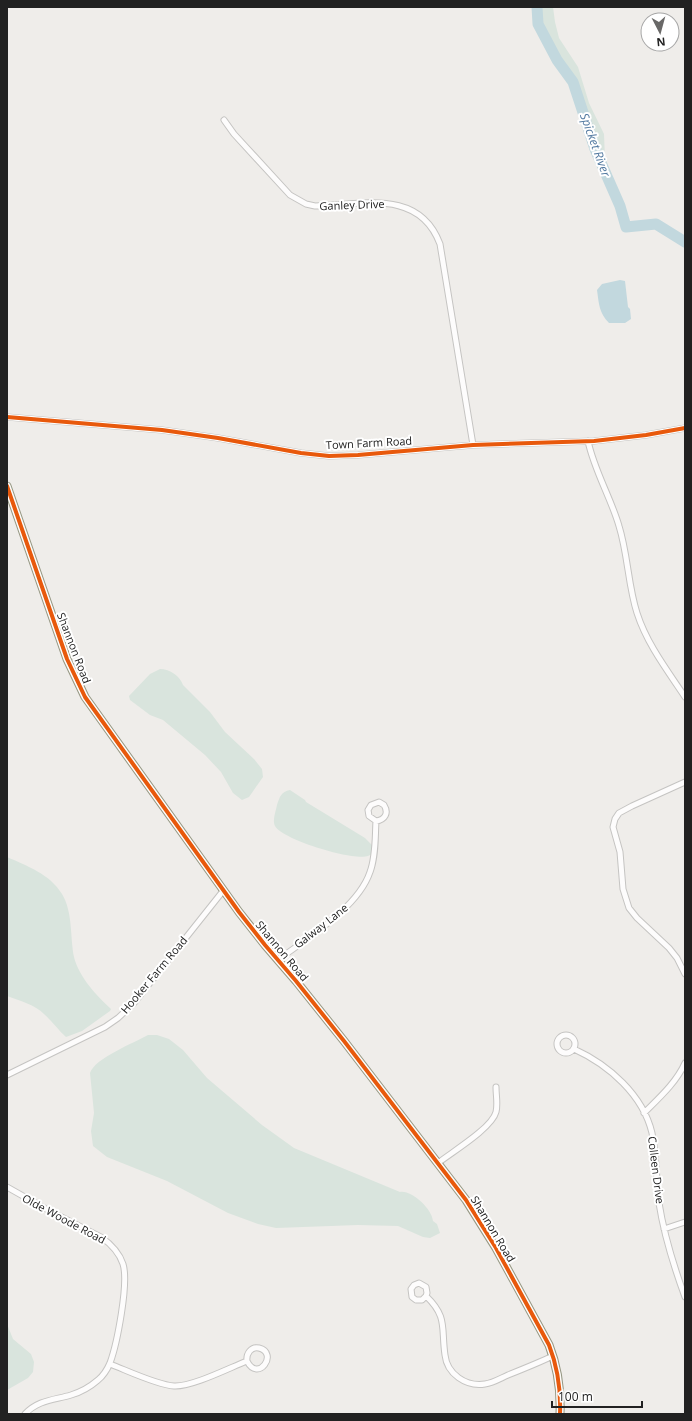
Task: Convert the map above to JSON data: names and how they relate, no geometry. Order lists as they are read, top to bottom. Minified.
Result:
{"streets":{"street":["Ganley Drive","Town Farm Road","Shannon Road","Galway Lane","Hooker Farm Road","Colleen Drive","Olde Woode Road"]},"crossings":[["Ganley Drive","Town Farm Road"],["Shannon Road","Galway Lane"],["Shannon Road","Hooker Farm Road"]],"water":["Spicket River"],"scale_bar":"100 m","north":"bottom"}
